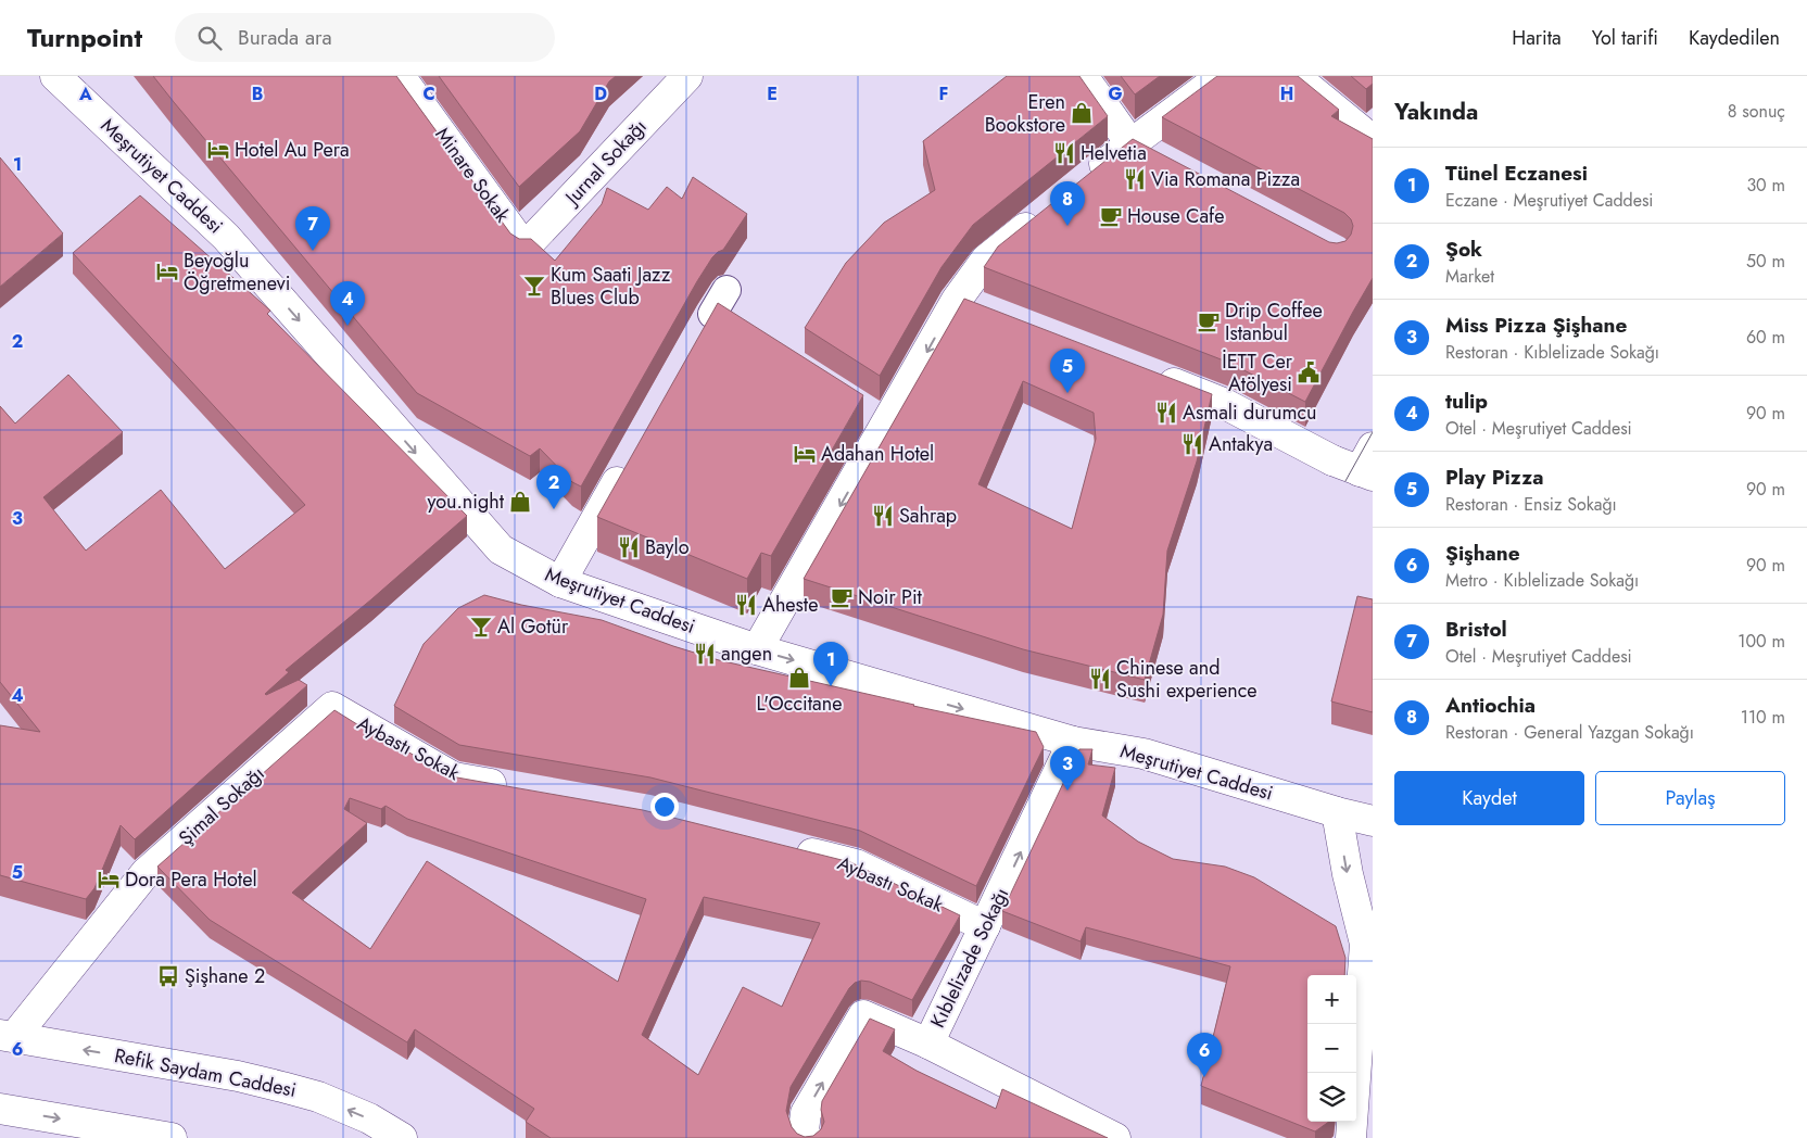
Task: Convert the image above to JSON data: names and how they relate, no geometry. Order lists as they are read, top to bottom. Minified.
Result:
{"streets":{"street":["Jurnal Sokağı","Minare Sokak","Meşrutiyet Caddesi","Aybastı Sokak","Şimal Sokağı","Kıblelizade Sokağı","Refik Saydam Caddesi"]},"crossings":[["Jurnal Sokağı","Minare Sokak"],["Meşrutiyet Caddesi","Kıblelizade Sokağı"],["Aybastı Sokak","Şimal Sokağı"],["Aybastı Sokak","Kıblelizade Sokağı"],["Şimal Sokağı","Refik Saydam Caddesi"]],"one_way":["Meşrutiyet Caddesi","Kıblelizade Sokağı"],"places":{"shop":["Eren Bookstore","you.night","L'Occitane"],"hotel":["Hotel Au Pera","Beyoğlu Öğretmenevi","Adahan Hotel","Dora Pera Hotel"],"restaurant":["Helvetia","Via Romana Pizza","Asmali durumcu","Antakya","Sahrap","Baylo","Aheste","angen","Chinese and Sushi experience"],"cafe":["House Cafe","Drip Coffee Istanbul","Noir Pit"],"bar":["Kum Saati Jazz Blues Club","Al Gotür"],"public building":["İETT Cer Atölyesi"],"bus stop":["Şişhane 2"]},"page":{"header":"Turnpoint","search":"Burada ara","nav":["Harita","Yol tarifi","Kaydedilen"],"heading":["Yakında","8 sonuç"],"list":[{"mark":"1","name":"Tünel Eczanesi","note":"Eczane · Meşrutiyet Caddesi","value":"30 m"},{"mark":"2","name":"Şok","note":"Market","value":"50 m"},{"mark":"3","name":"Miss Pizza Şişhane","note":"Restoran · Kıblelizade Sokağı","value":"60 m"},{"mark":"4","name":"tulip","note":"Otel · Meşrutiyet Caddesi","value":"90 m"},{"mark":"5","name":"Play Pizza","note":"Restoran · Ensiz Sokağı","value":"90 m"},{"mark":"6","name":"Şişhane","note":"Metro · Kıblelizade Sokağı","value":"90 m"},{"mark":"7","name":"Bristol","note":"Otel · Meşrutiyet Caddesi","value":"100 m"},{"mark":"8","name":"Antiochia","note":"Restoran · General Yazgan Sokağı","value":"110 m"}],"pins":["8","7","4","5","2","1","3","6"],"buttons":["Kaydet","Paylaş"],"map_buttons":["+","−"]},"grid":{"columns":["A","B","C","D","E","F","G","H"],"rows":["1","2","3","4","5","6"]}}
